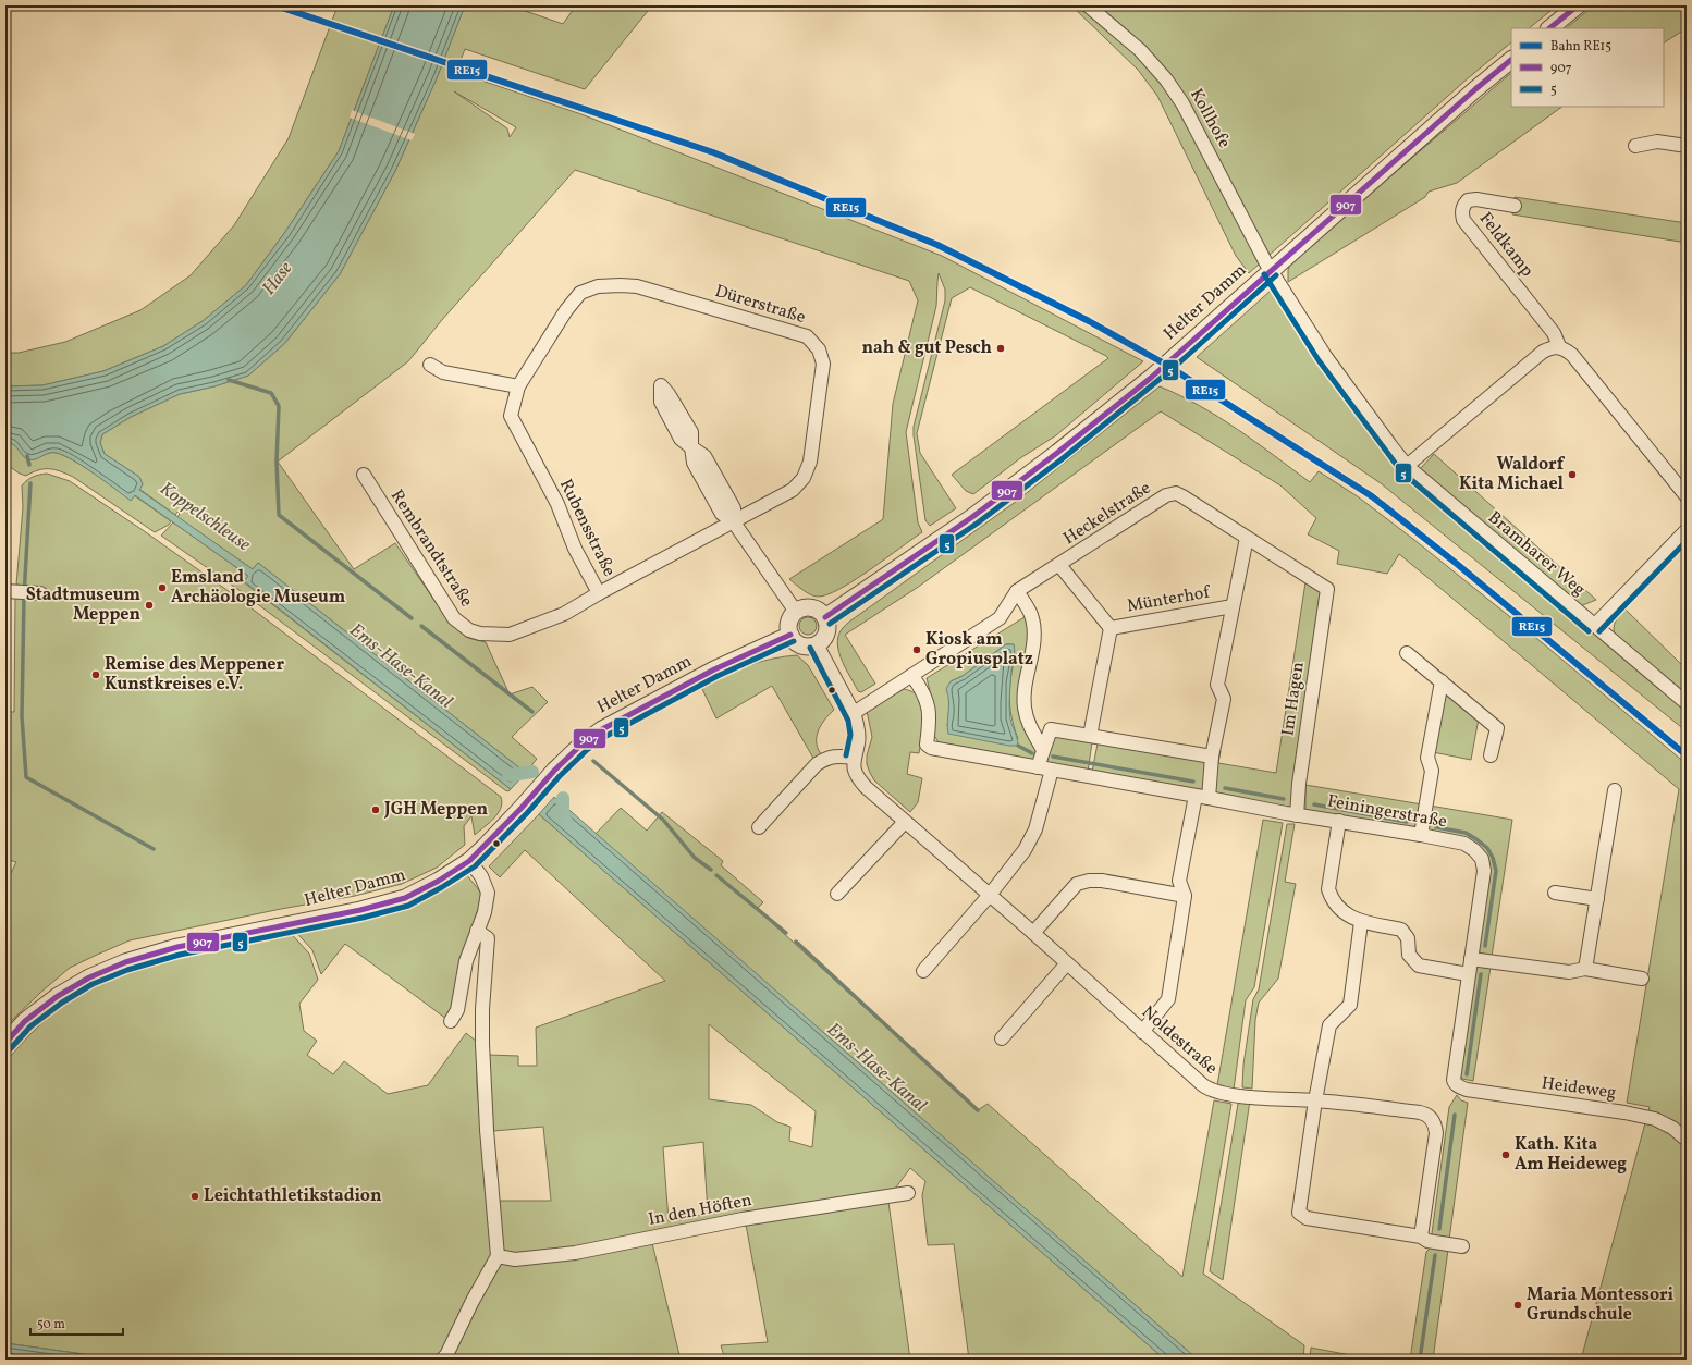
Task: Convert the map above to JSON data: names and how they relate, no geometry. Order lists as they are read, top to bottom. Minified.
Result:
{"streets":{"street":["Kollhofe","Feldkamp","Helter Damm","Dürerstraße","Heckelstraße","Rubensstraße","Rembrandtstraße","Bramharer Weg","Münterhof","Im Hagen","Feiningerstraße","Noldestraße","Heideweg","In den Höften"]},"crossings":[["Kollhofe","Helter Damm"],["Kollhofe","Bramharer Weg"],["Helter Damm","Bramharer Weg"],["Dürerstraße","Rubensstraße"],["Heckelstraße","Münterhof"],["Heckelstraße","Im Hagen"],["Rubensstraße","Rembrandtstraße"],["Münterhof","Feiningerstraße"],["Im Hagen","Feiningerstraße"],["Feiningerstraße","Heideweg"]],"water":["Hase","Koppelschleuse","Ems-Hase-Kanal"],"places":["nah & gut Pesch","Waldorf Kita Michael","Emsland Archäologie Museum","Stadtmuseum Meppen","Kiosk am Gropiusplatz","Remise des Meppener Kunstkreises e.V.","JGH Meppen","Kath. Kita Am Heideweg","Leichtathletikstadion","Maria Montessori Grundschule"],"lines":["rail line RE15","transit line 907","transit line 5"],"legend":["Bahn RE15","907","5"],"scale_bar":"50 m"}
